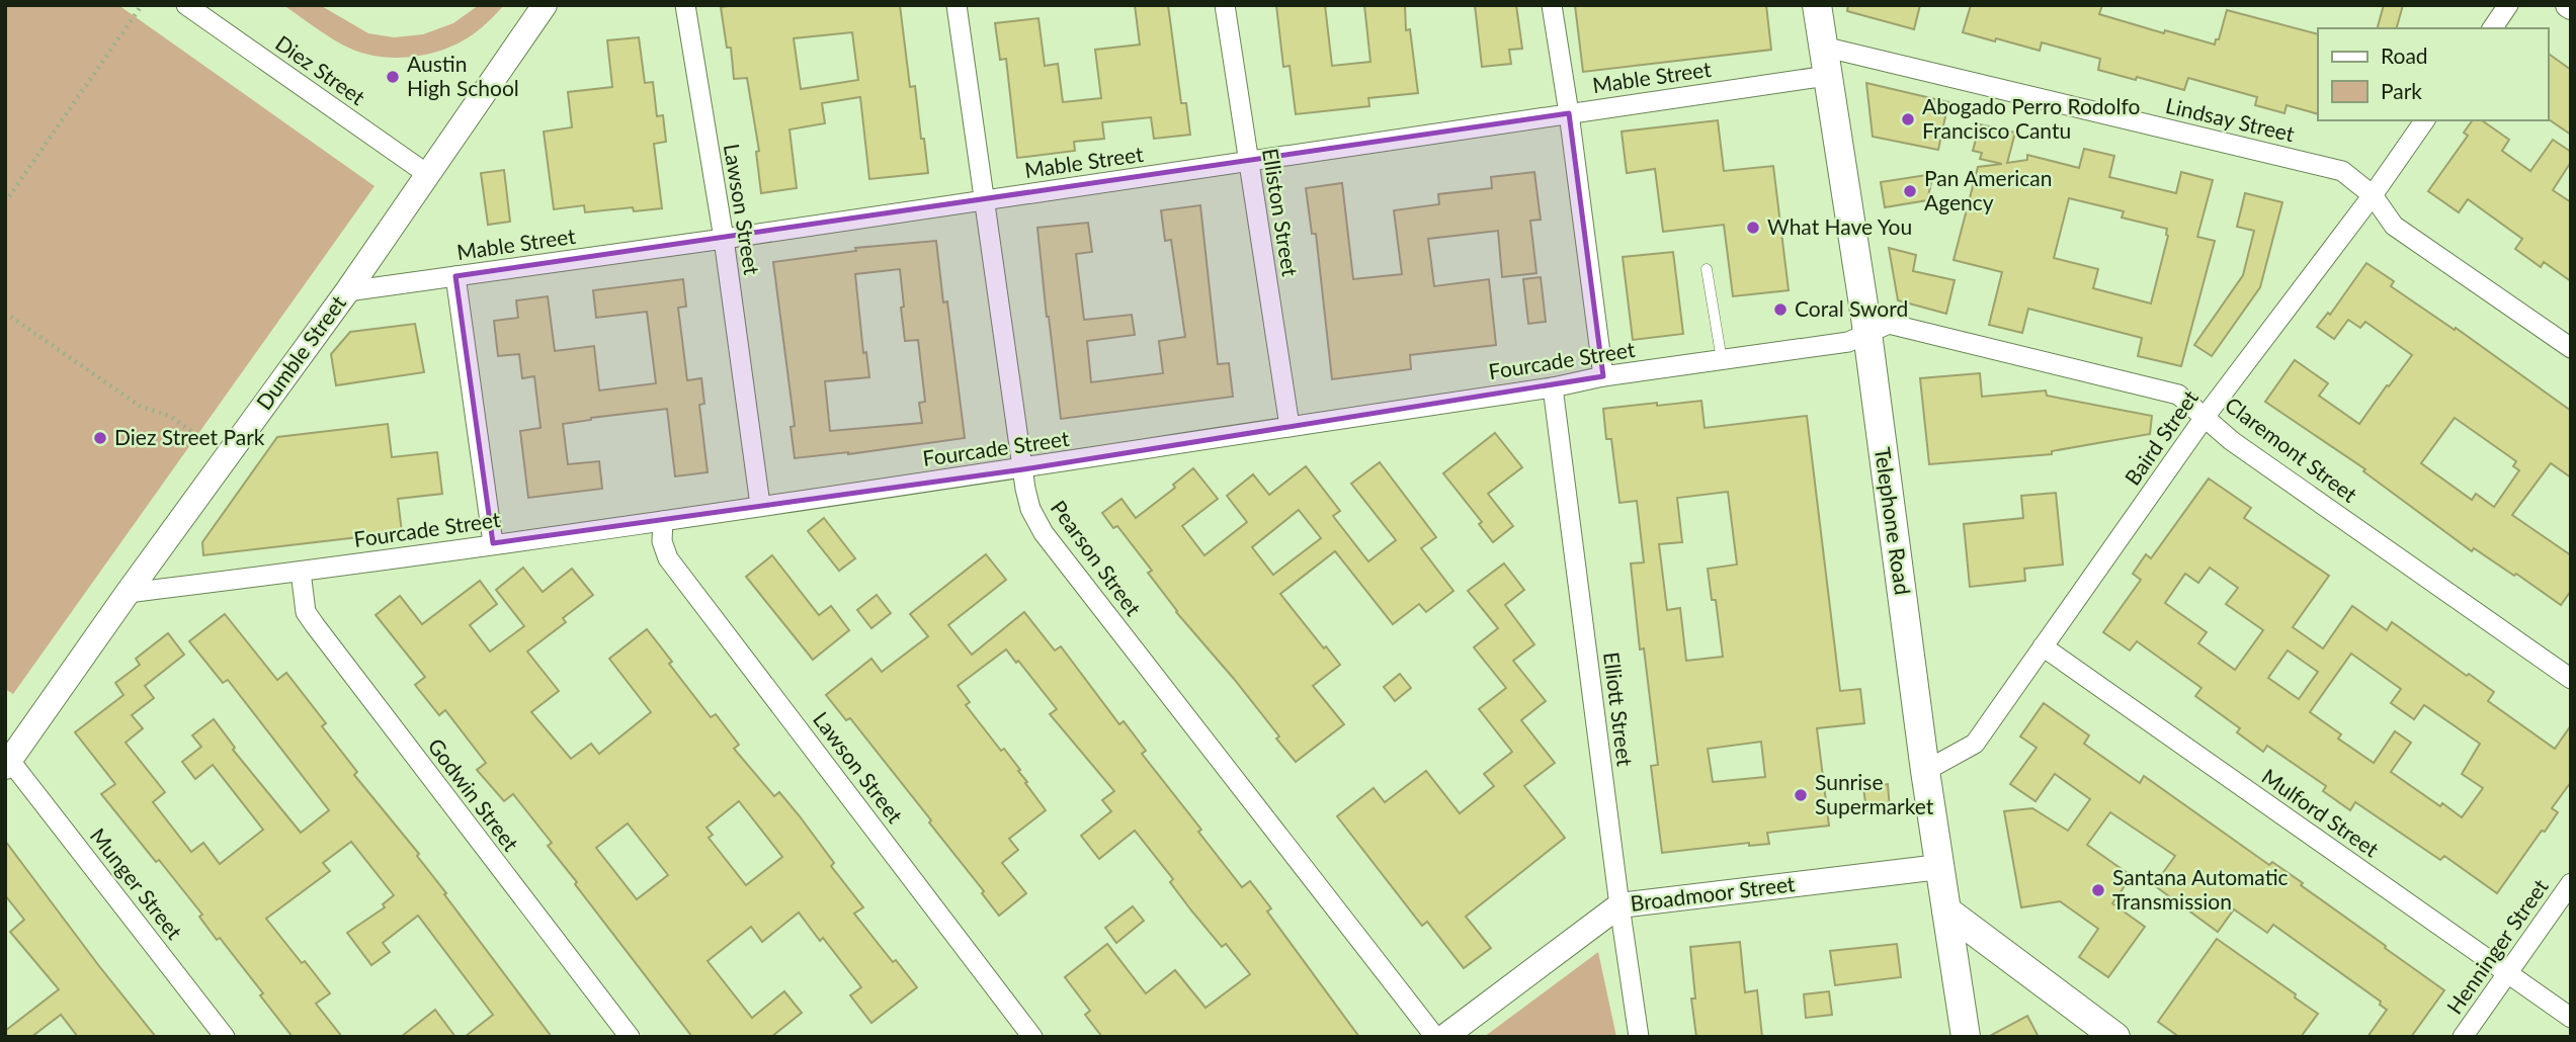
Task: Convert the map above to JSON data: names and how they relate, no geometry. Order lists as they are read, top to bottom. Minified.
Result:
{"streets":{"main road":["Telephone Road"],"street":["Diez Street","Mable Street","Lindsay Street","Lawson Street","Elliston Street","Dumble Street","Fourcade Street","Baird Street","Claremont Street","Pearson Street","Elliott Street","Godwin Street","Mulford Street","Munger Street","Broadmoor Street","Henninger Street"]},"crossings":[["Diez Street","Dumble Street"],["Mable Street","Lawson Street"],["Mable Street","Elliston Street"],["Mable Street","Dumble Street"],["Mable Street","Telephone Road"],["Mable Street","Pearson Street"],["Lindsay Street","Baird Street"],["Lindsay Street","Telephone Road"],["Lawson Street","Fourcade Street"],["Elliston Street","Fourcade Street"],["Dumble Street","Fourcade Street"],["Dumble Street","Munger Street"],["Fourcade Street","Claremont Street"],["Fourcade Street","Telephone Road"],["Fourcade Street","Pearson Street"],["Fourcade Street","Elliott Street"],["Fourcade Street","Godwin Street"],["Baird Street","Claremont Street"],["Baird Street","Telephone Road"],["Baird Street","Mulford Street"],["Claremont Street","Telephone Road"],["Telephone Road","Broadmoor Street"],["Elliott Street","Broadmoor Street"],["Mulford Street","Henninger Street"]],"places":["Austin High School","Abogado Perro Rodolfo Francisco Cantu","Pan American Agency","What Have You","Coral Sword","Diez Street Park","Sunrise Supermarket","Santana Automatic Transmission"],"legend":["Road","Park"]}
